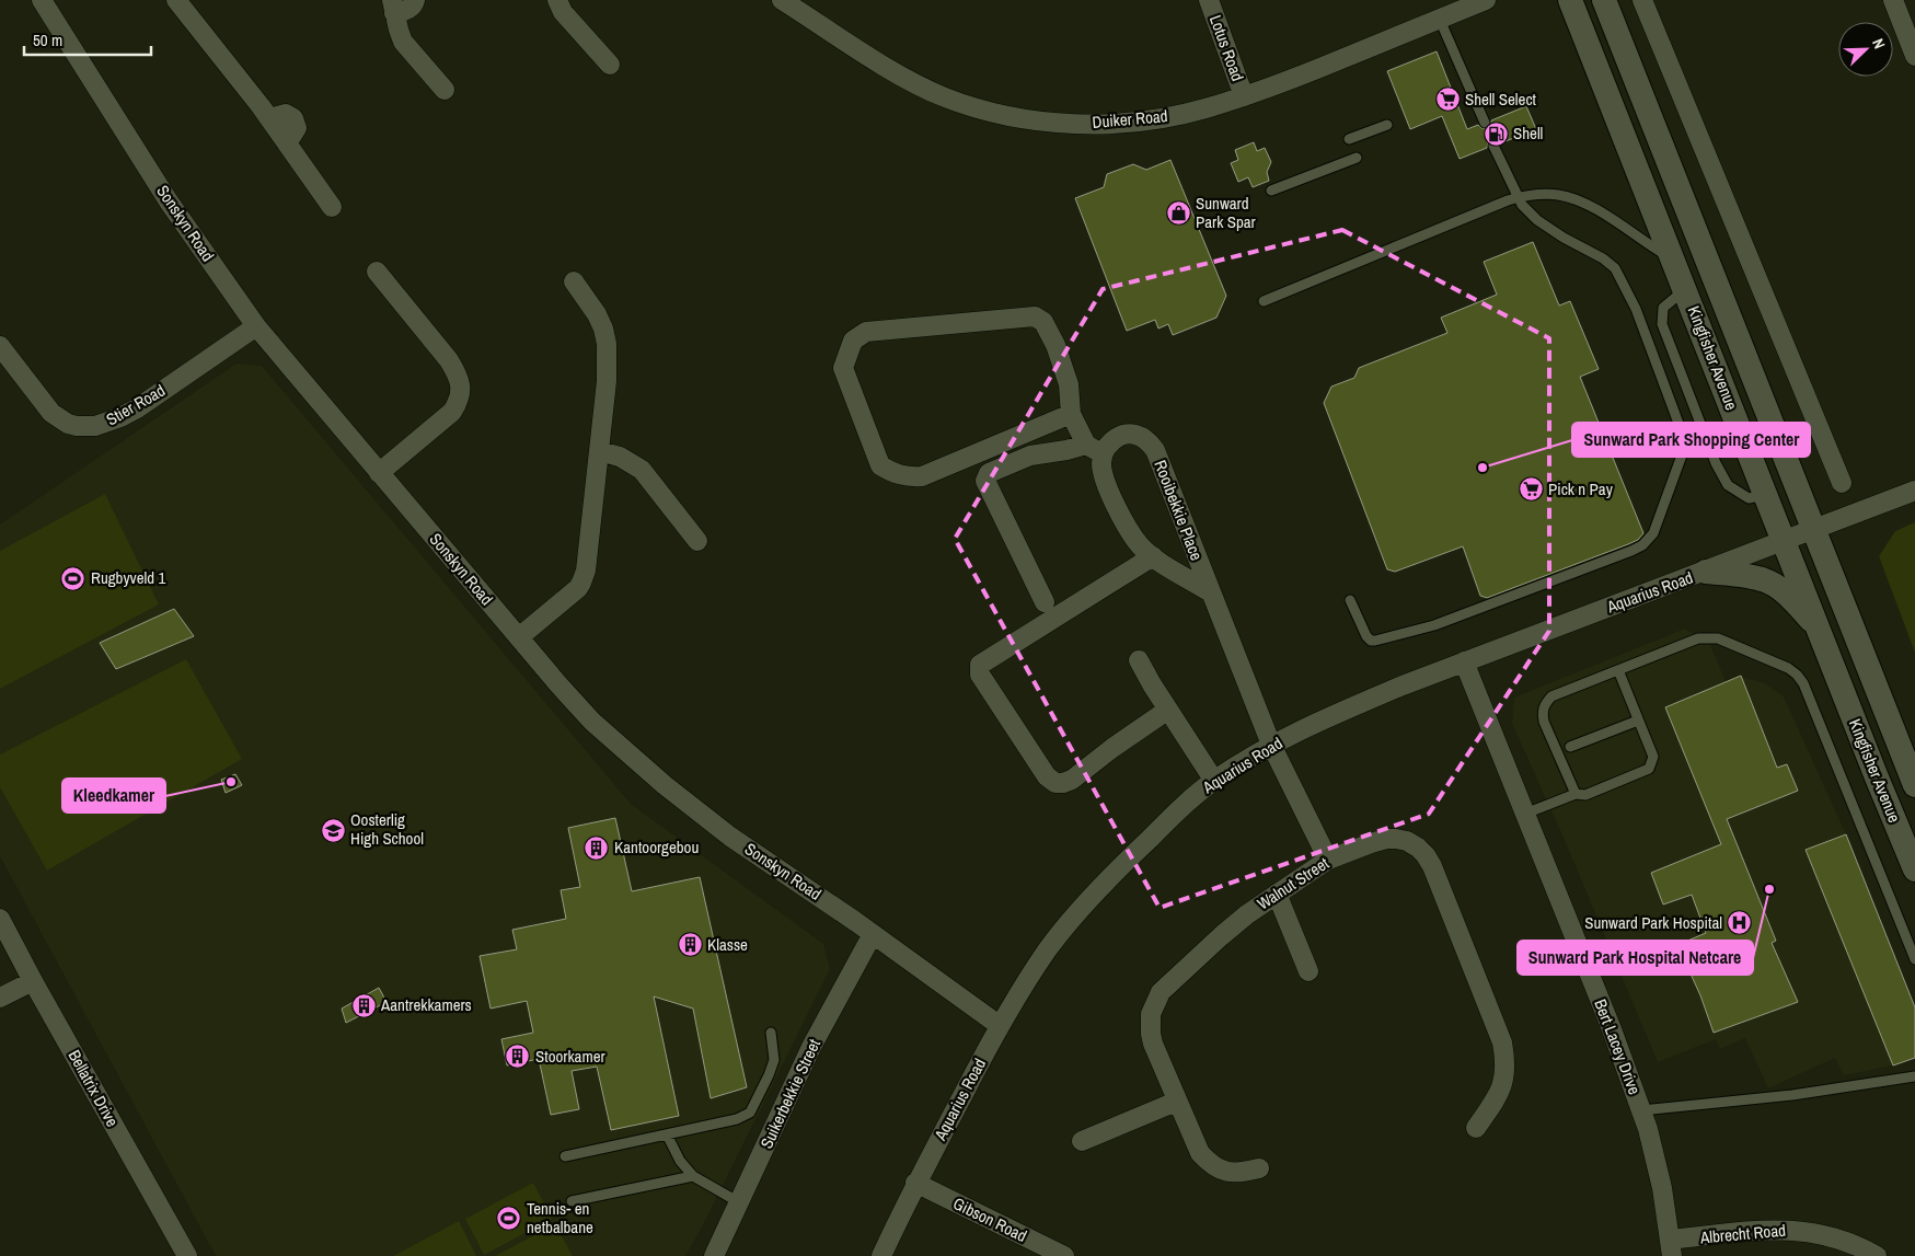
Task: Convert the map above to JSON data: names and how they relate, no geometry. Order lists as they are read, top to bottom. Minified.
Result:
{"streets":{"street":["Lotus Road","Duiker Road","Sonskyn Road","Kingfisher Avenue","Stier Road","Rooibekkie Place","Aquarius Road","Walnut Street","Bert Lacey Drive","Bellatrix Drive","Suikerbekkie Street","Gibson Road","Albrecht Road"]},"crossings":[["Lotus Road","Duiker Road"],["Sonskyn Road","Stier Road"],["Sonskyn Road","Aquarius Road"],["Sonskyn Road","Suikerbekkie Street"],["Kingfisher Avenue","Aquarius Road"],["Rooibekkie Place","Aquarius Road"],["Rooibekkie Place","Walnut Street"],["Aquarius Road","Bert Lacey Drive"],["Aquarius Road","Gibson Road"],["Bert Lacey Drive","Albrecht Road"]],"places":{"supermarket":["Shell Select","Pick n Pay"],"fuel station":["Shell"],"shop":["Sunward Park Spar"],"other":["Sunward Park Shopping Center","Kleedkamer","Sunward Park Hospital Netcare"],"sports":["Rugbyveld 1","Tennis- en netbalbane"],"school or university":["Oosterlig High School"],"building":["Kantoorgebou","Klasse","Aantrekkamers","Stoorkamer"],"hospital":["Sunward Park Hospital"]},"scale_bar":"50 m","north":"top right"}
